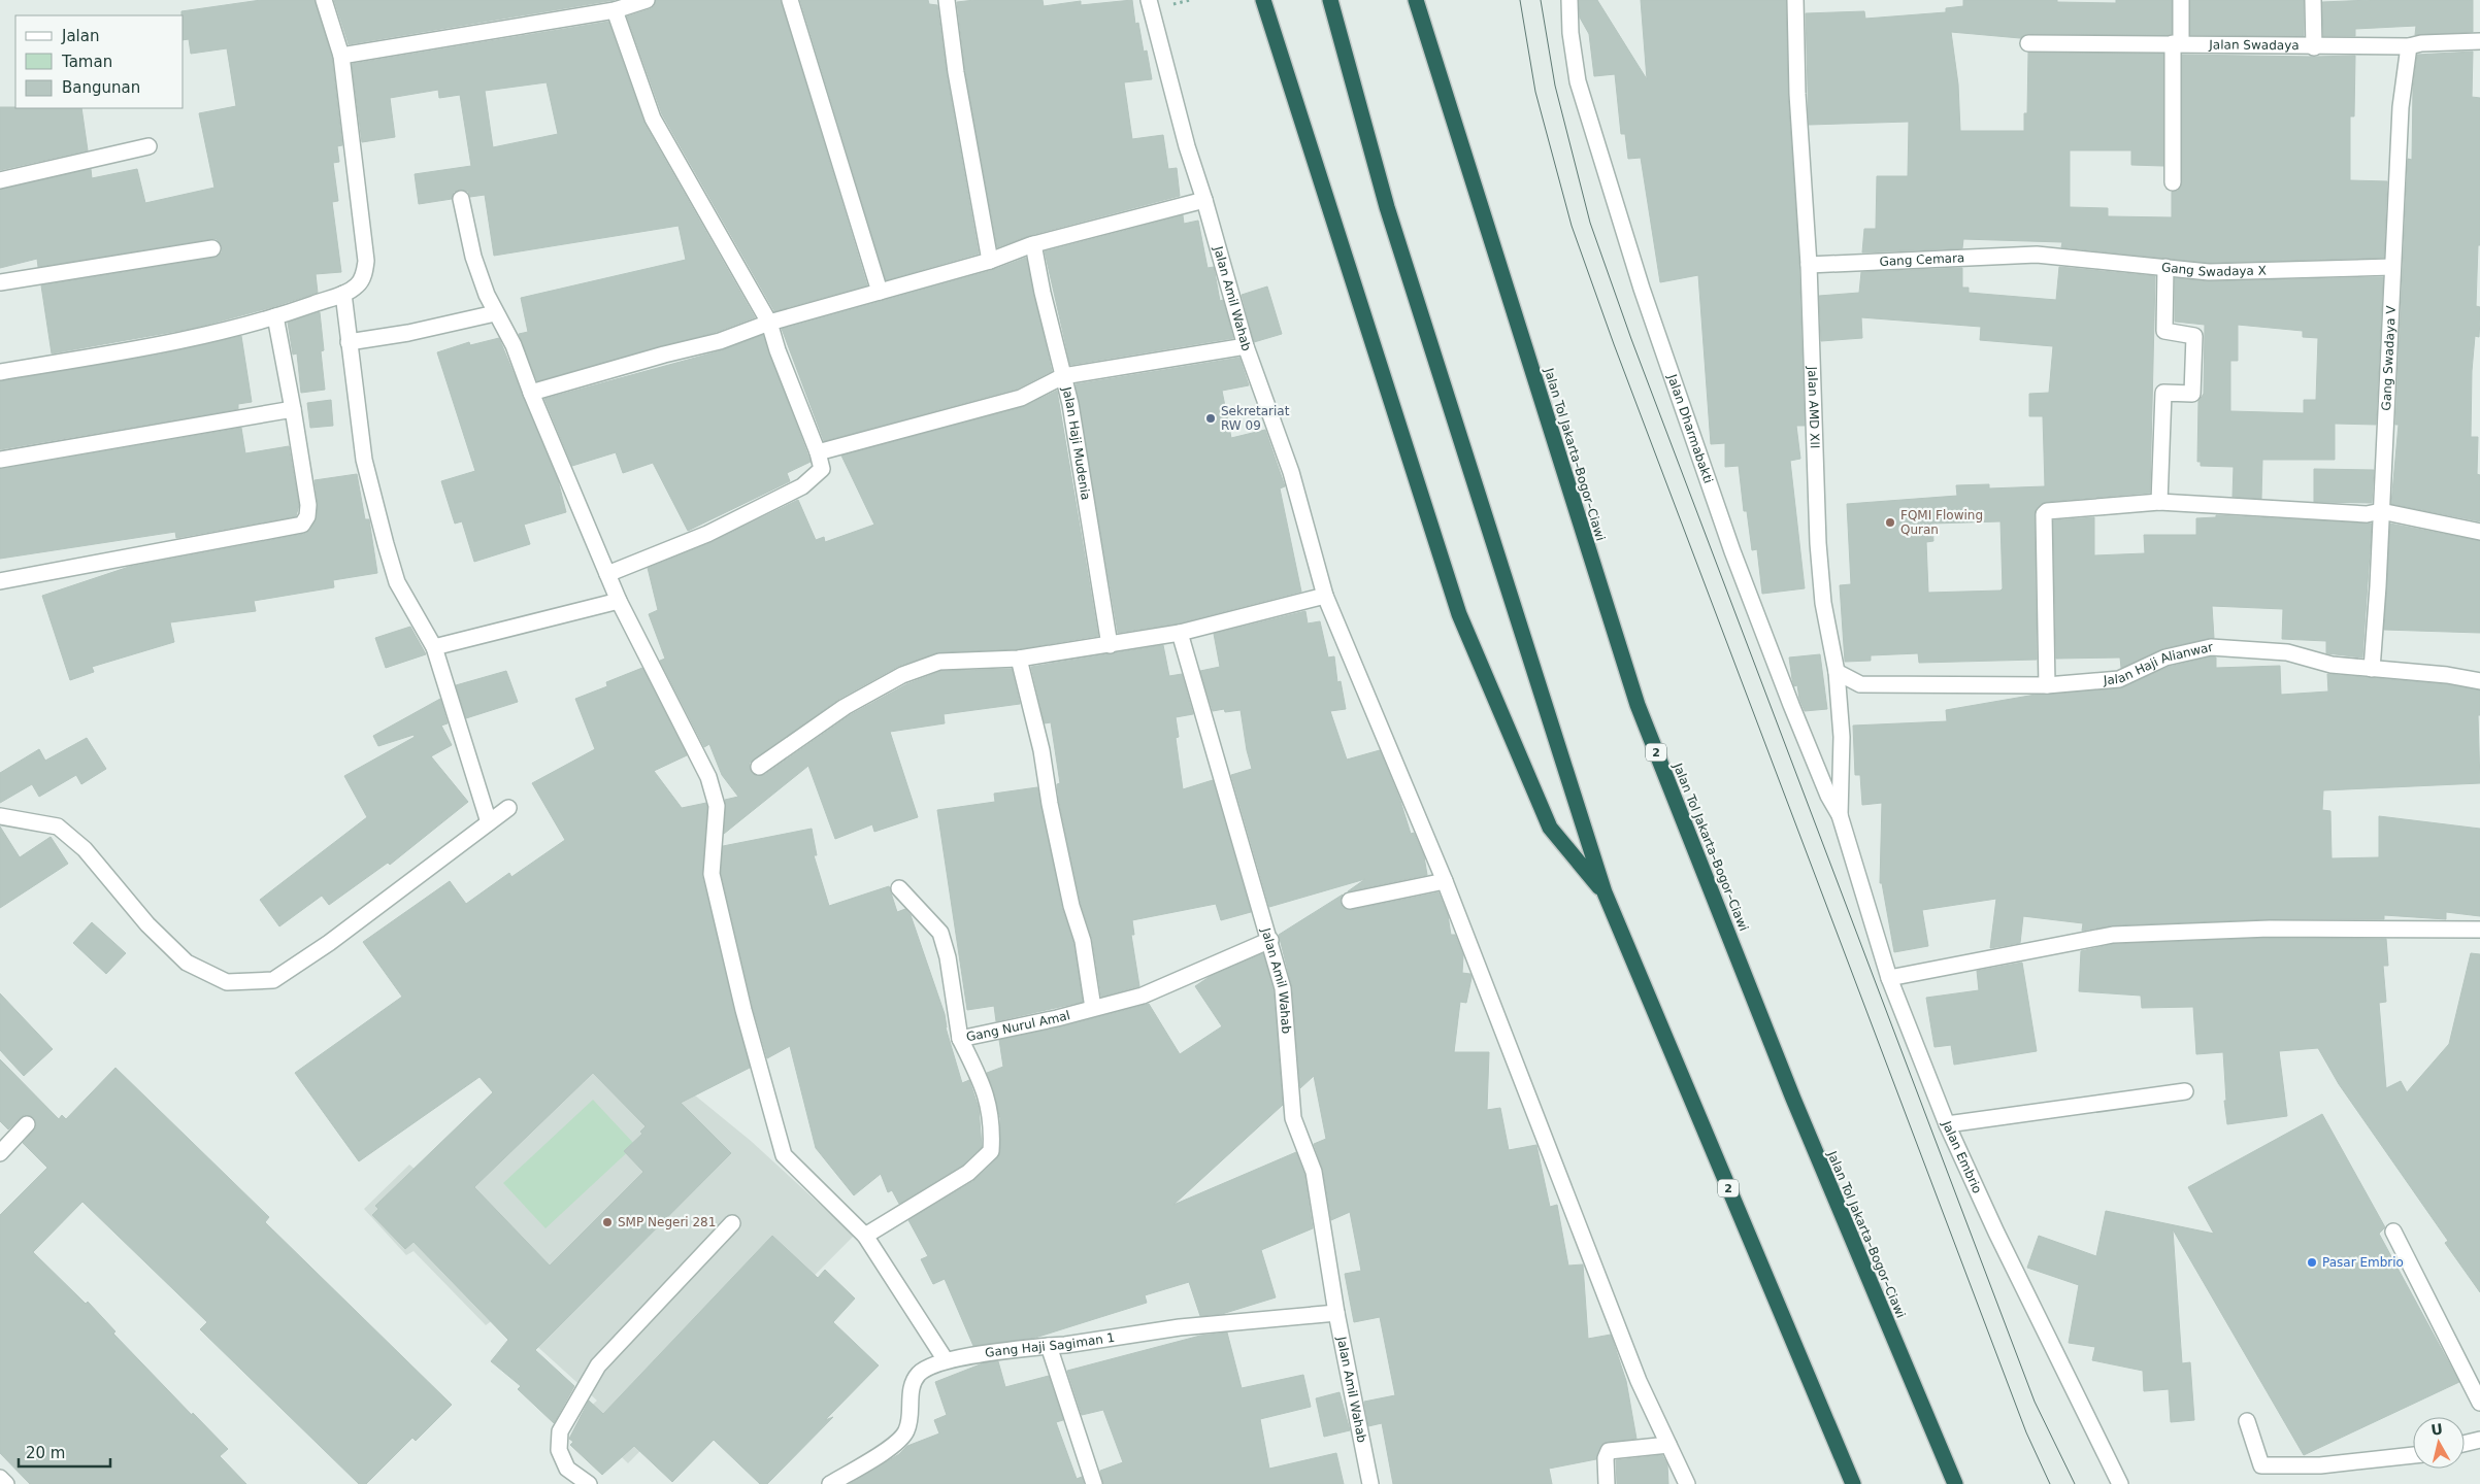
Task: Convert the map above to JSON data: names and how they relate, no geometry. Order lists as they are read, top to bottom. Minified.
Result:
{"streets":{"highway":["Jalan Tol Jakarta–Bogor–Ciawi","2"],"street":["Jalan Swadaya","Gang Cemara","Gang Swadaya X","Jalan Amil Wahab","Gang Swadaya V","Jalan AMD XII","Jalan Dharmabakti","Jalan Haji Mudenia","Jalan Haji Alianwar","Gang Nurul Amal","Jalan Embrio","Gang Haji Sagiman 1"]},"crossings":[["Jalan Swadaya","Gang Swadaya V"],["Gang Cemara","Gang Swadaya X"],["Gang Cemara","Jalan AMD XII"],["Gang Swadaya X","Gang Swadaya V"],["Jalan Amil Wahab","Gang Nurul Amal"],["Jalan Amil Wahab","Gang Haji Sagiman 1"],["Gang Swadaya V","Jalan Haji Alianwar"],["Jalan AMD XII","Jalan Dharmabakti"],["Jalan AMD XII","Jalan Haji Alianwar"],["Jalan AMD XII","Jalan Embrio"],["Jalan Dharmabakti","Jalan Embrio"]],"places":["Sekretariat RW 09","FQMI Flowing Quran","SMP Negeri 281","Pasar Embrio"],"legend":["Jalan","Taman","Bangunan"],"scale_bar":"20 m","north":"top"}
